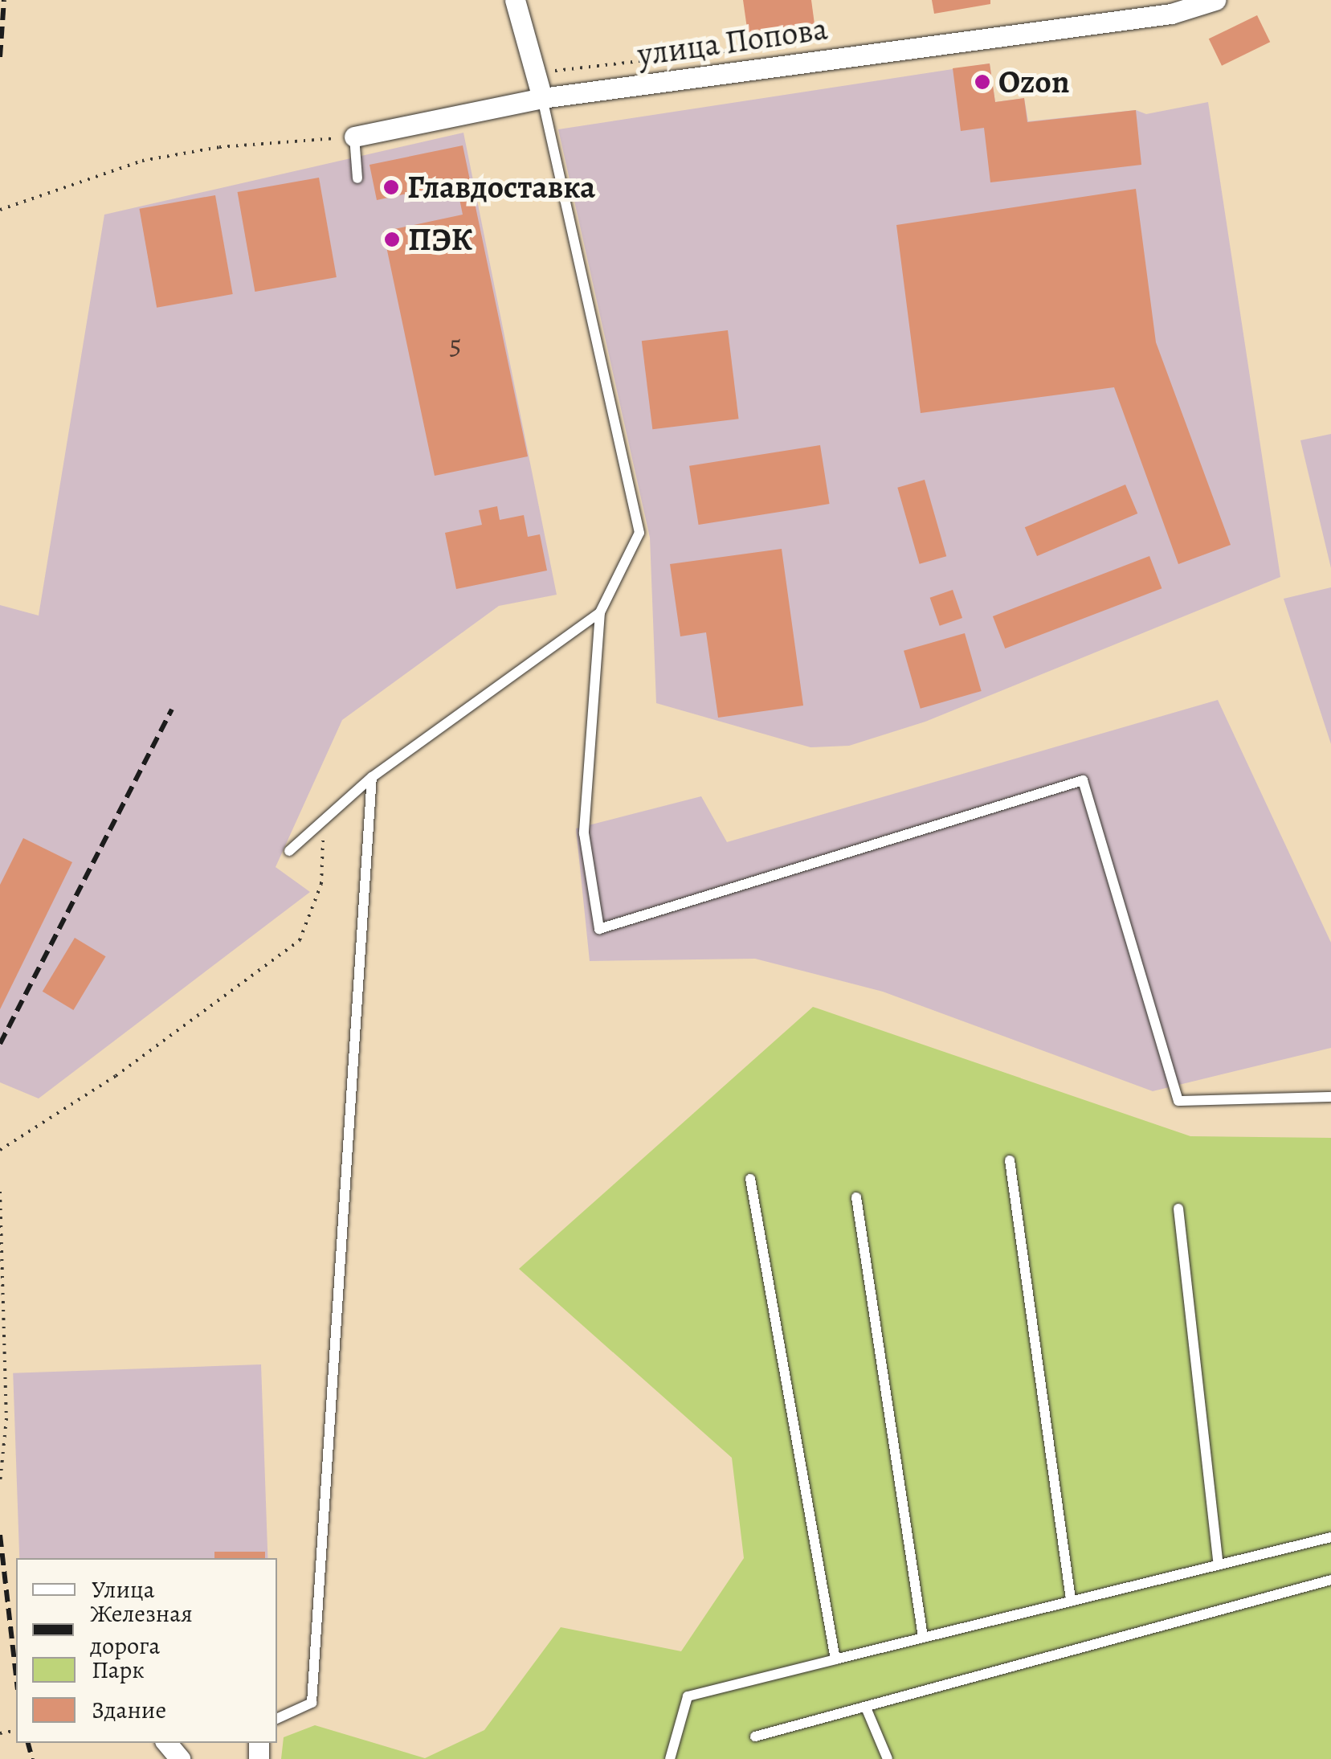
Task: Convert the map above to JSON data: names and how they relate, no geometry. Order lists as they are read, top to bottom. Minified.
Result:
{"streets":{"street":["улица Попова"]},"places":["Ozon","Главдоставка","ПЭК"],"house_numbers":["5"],"legend":["Улица","Железная дорога","Парк","Здание"]}
